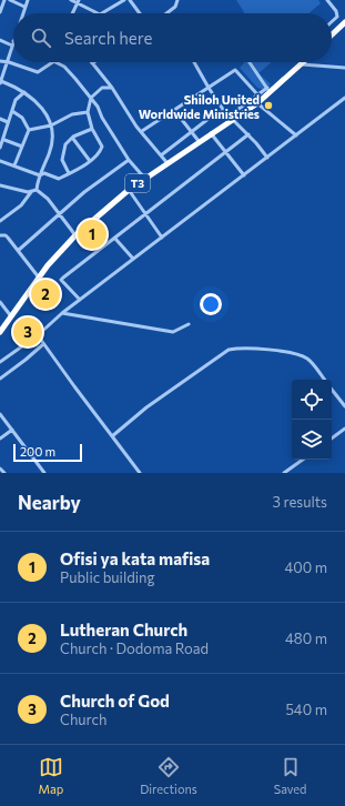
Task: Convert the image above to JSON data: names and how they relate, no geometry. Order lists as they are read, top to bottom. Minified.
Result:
{"streets":{"highway":["T3"]},"places":["Shiloh United Worldwide Ministries"],"scale_bar":"200 m","page":{"search":"Search here","pins":["1","2","3"],"scale":"200 m","heading":["Nearby","3 results"],"list":[{"mark":"1","name":"Ofisi ya kata mafisa","note":"Public building","value":"400 m"},{"mark":"2","name":"Lutheran Church","note":"Church · Dodoma Road","value":"480 m"},{"mark":"3","name":"Church of God","note":"Church","value":"540 m"}],"nav":["Map","Directions","Saved"]}}
